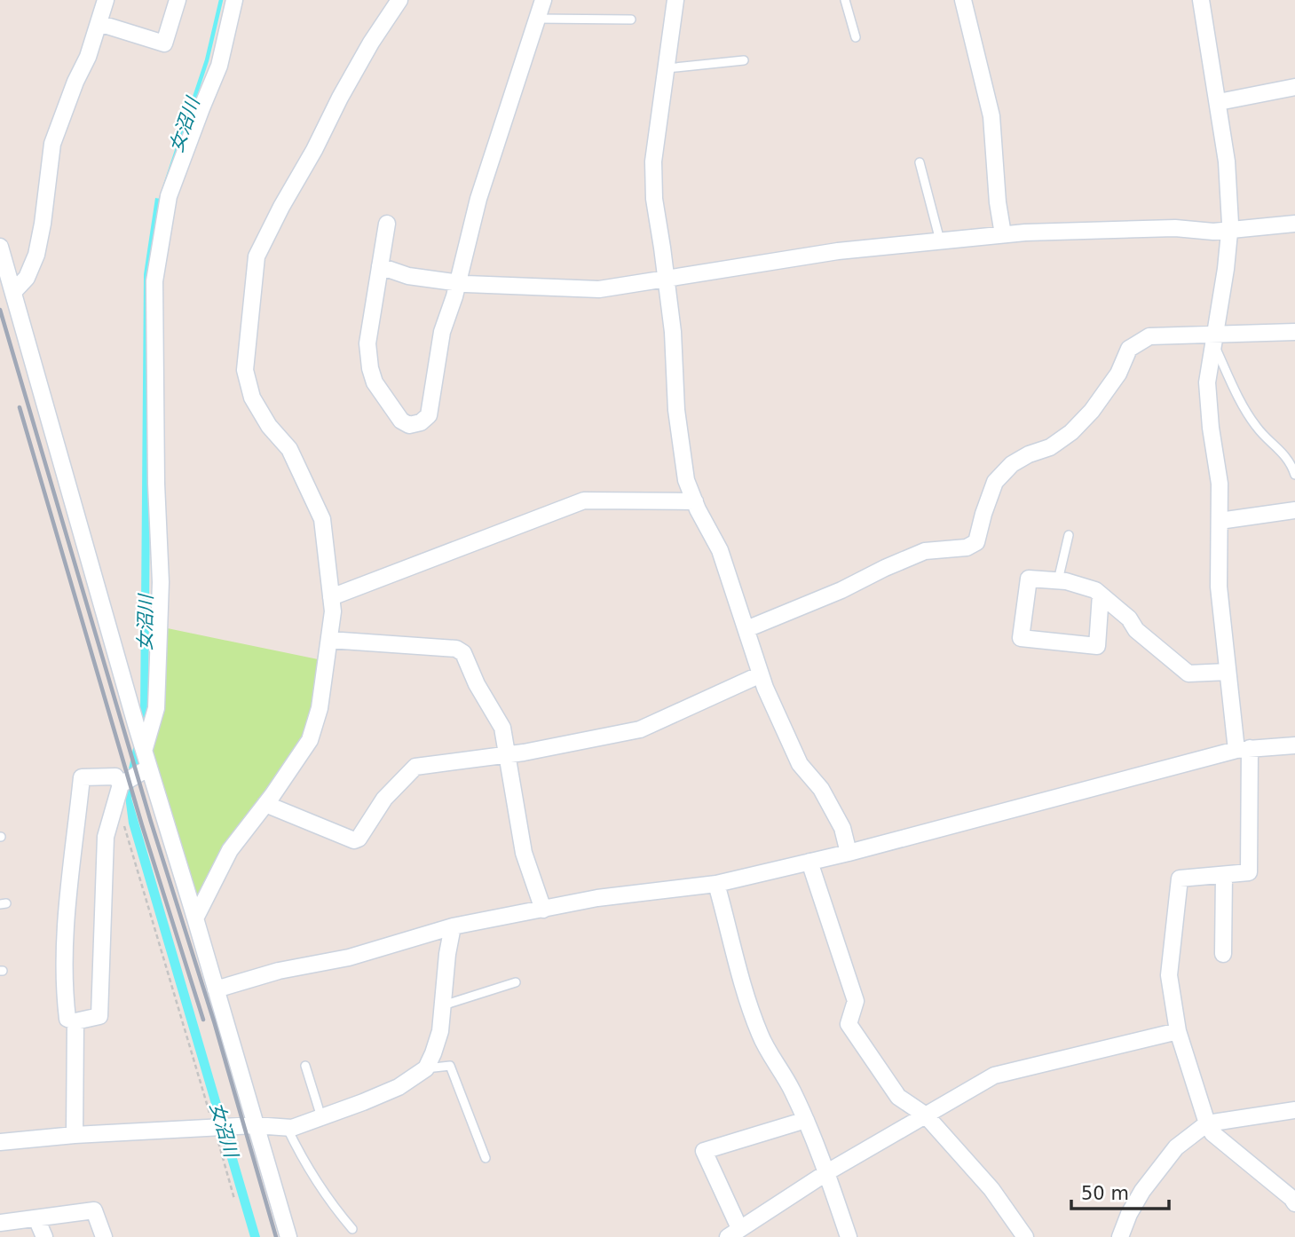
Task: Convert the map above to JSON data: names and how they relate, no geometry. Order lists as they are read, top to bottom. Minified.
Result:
{"water":["女沼川"],"scale_bar":"50 m"}
